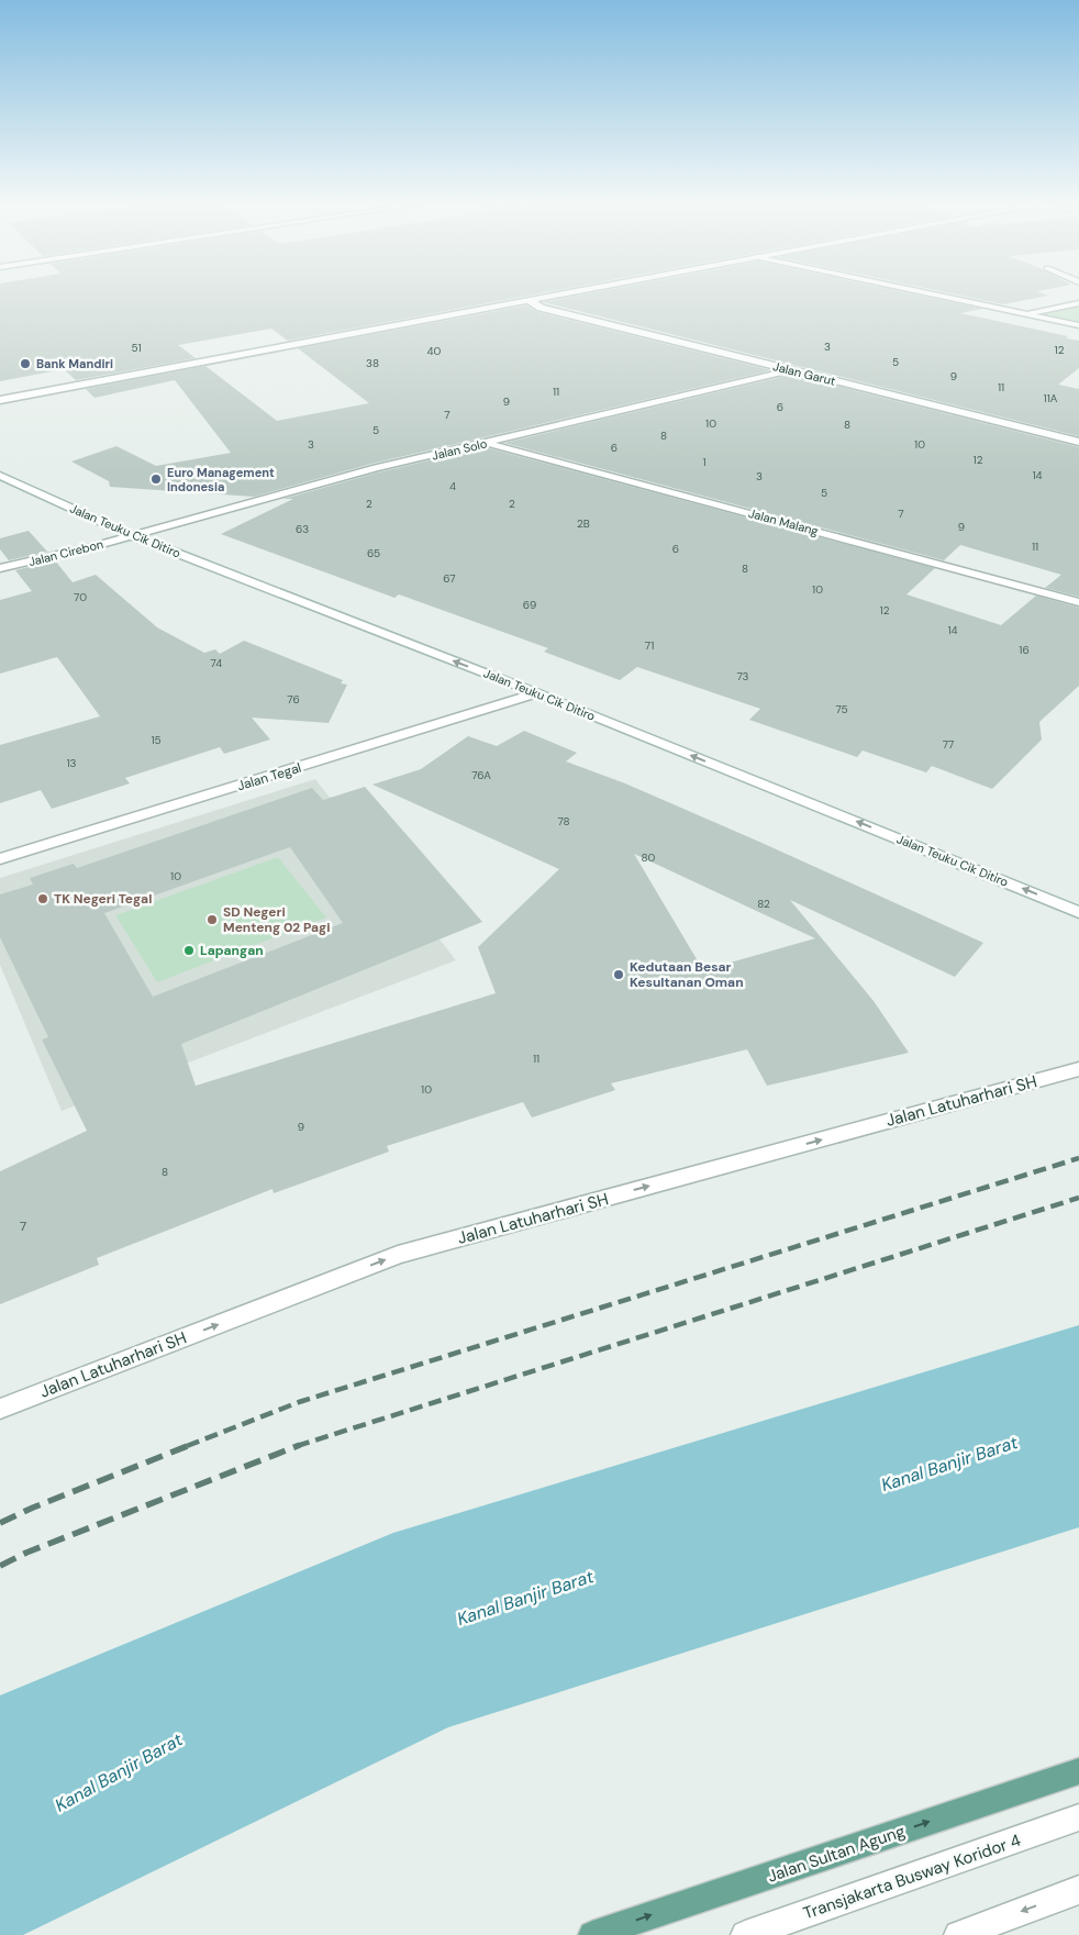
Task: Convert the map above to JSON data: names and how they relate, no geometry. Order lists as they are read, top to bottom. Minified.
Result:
{"streets":{"main road":["Jalan Sultan Agung"],"street":["Jalan Garut","Jalan Solo","Jalan Malang","Jalan Teuku Cik Ditiro","Jalan Cirebon","Jalan Tegal","Jalan Latuharhari SH","Transjakarta Busway Koridor 4"]},"crossings":[["Jalan Garut","Jalan Solo"],["Jalan Solo","Jalan Malang"],["Jalan Solo","Jalan Teuku Cik Ditiro"],["Jalan Solo","Jalan Cirebon"],["Jalan Teuku Cik Ditiro","Jalan Cirebon"],["Jalan Teuku Cik Ditiro","Jalan Tegal"]],"one_way":["Jalan Teuku Cik Ditiro","Jalan Latuharhari SH","Jalan Sultan Agung"],"water":["Kanal Banjir Barat"],"places":["Bank Mandiri","Euro Management Indonesia","TK Negeri Tegal","SD Negeri Menteng 02 Pagi","Lapangan","Kedutaan Besar Kesultanan Oman"],"house_numbers":["3","51","12","40","5","38","9","11","11","11A","9","6","7","10","8","5","8","3","10","6","12","1","14","3","4","5","2","2","7","2B","9","63","11","6","65","8","67","10","70","69","12","14","71","16","74","73","76","75","15","77","13","76A","78","80","10","82","11","10","9","8","7"]}
